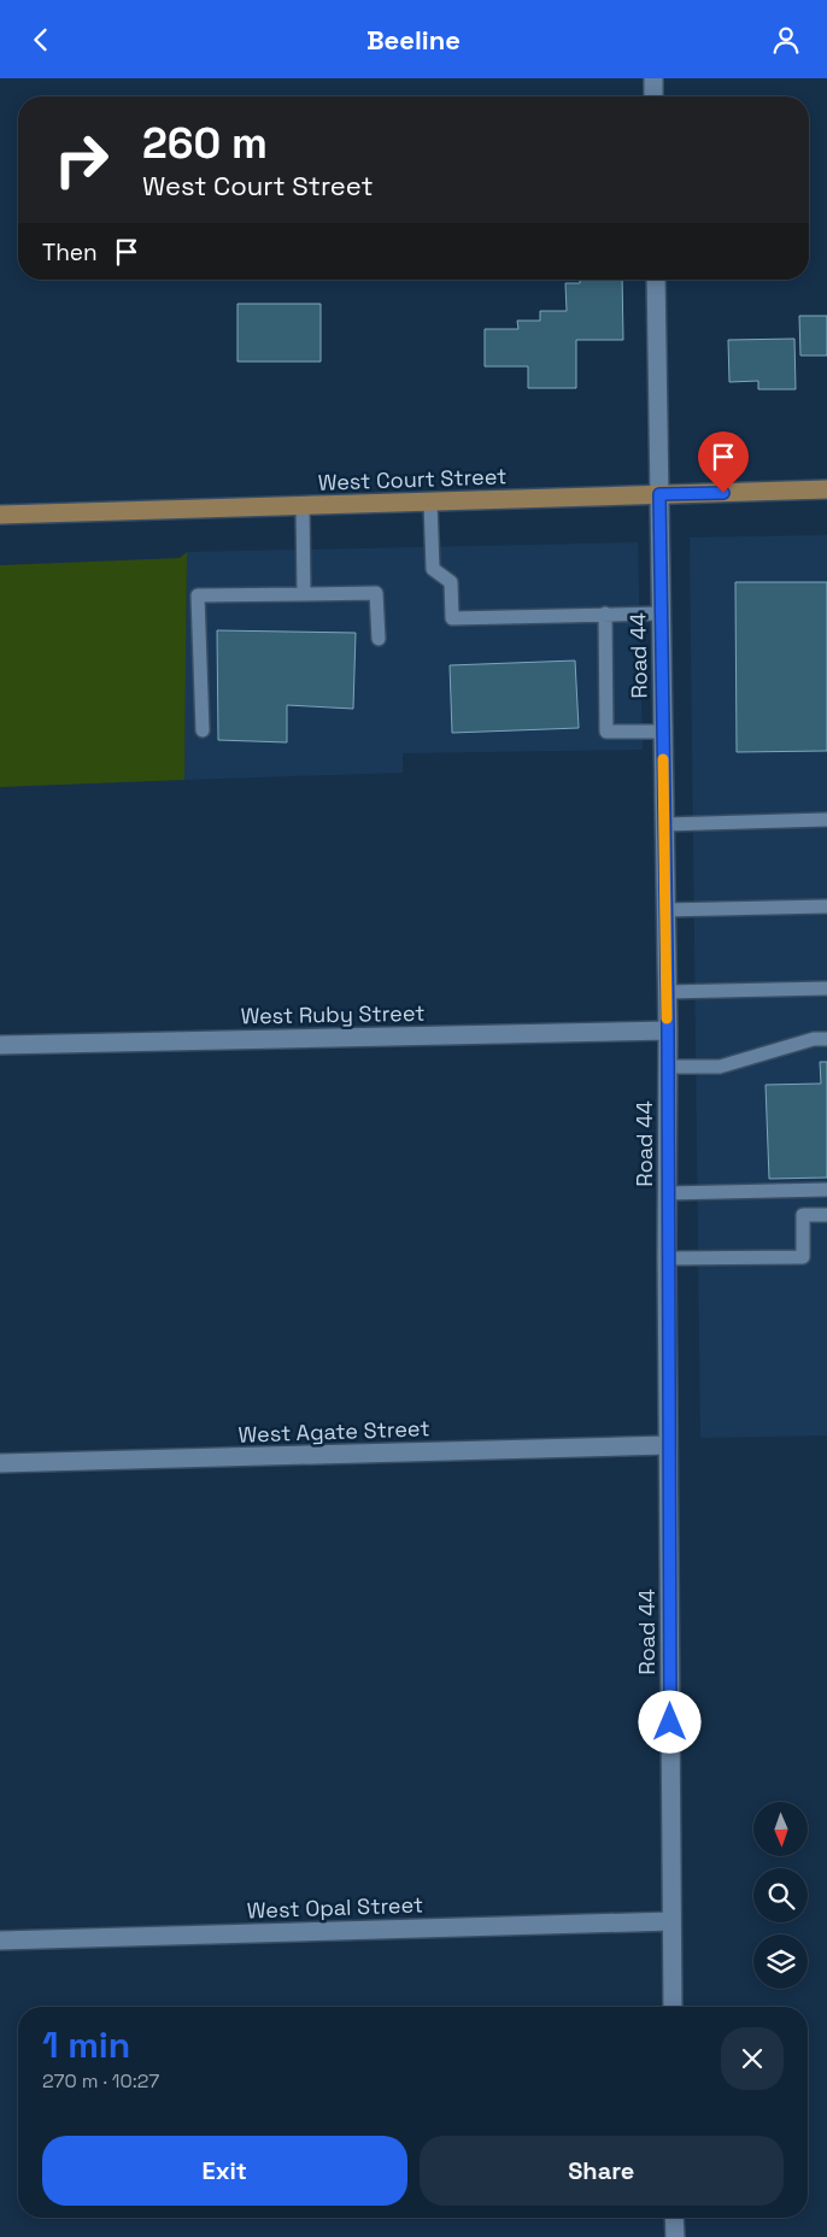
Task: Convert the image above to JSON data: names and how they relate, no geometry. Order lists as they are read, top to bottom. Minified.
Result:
{"streets":{"main road":["West Court Street"],"street":["Road 44","West Ruby Street","West Agate Street","West Opal Street"]},"crossings":[["West Court Street","Road 44"],["Road 44","West Ruby Street"],["Road 44","West Agate Street"],["Road 44","West Opal Street"]],"north":"bottom","page":{"header":"Beeline","turn":["260 m","West Court Street"],"then":"Then","heading":["1 min","270 m · 10:27"],"buttons":["Exit","Share"]}}
